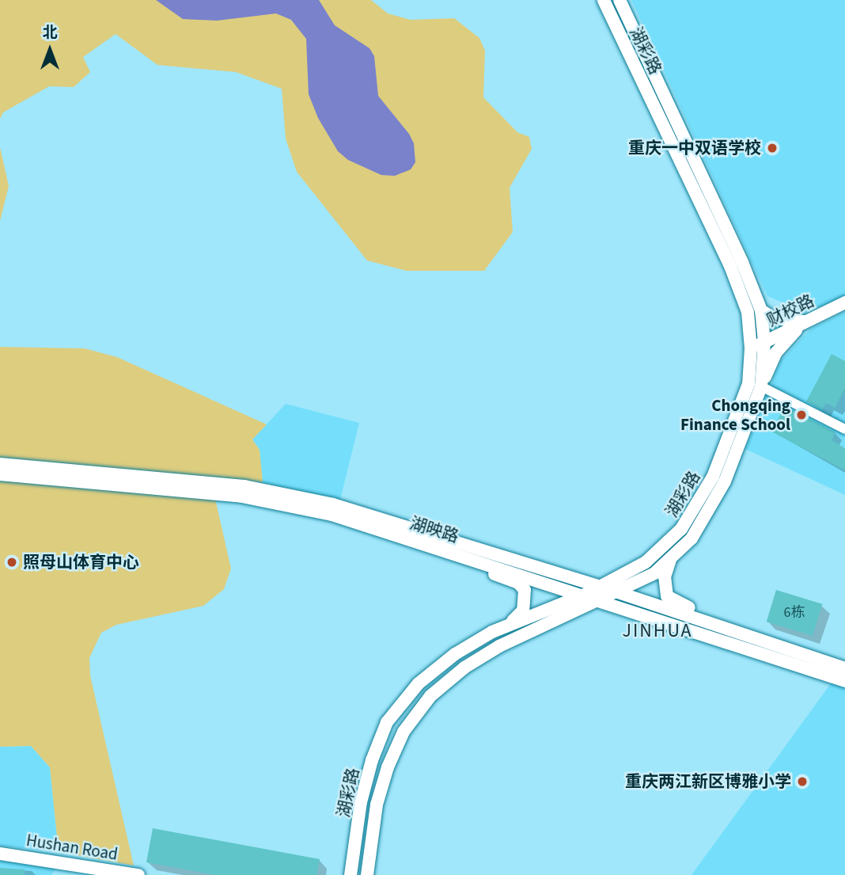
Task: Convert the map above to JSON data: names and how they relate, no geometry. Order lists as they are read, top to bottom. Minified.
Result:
{"streets":{"main road":["湖彩路","财校路","湖映路","Hushan Road"]},"crossings":[["湖彩路","财校路"],["湖彩路","湖映路"]],"districts":["JINHUA"],"places":["重庆一中双语学校","Chongqing Finance School","照母山体育中心","重庆两江新区博雅小学"],"house_numbers":["6栋"],"north":"top"}
